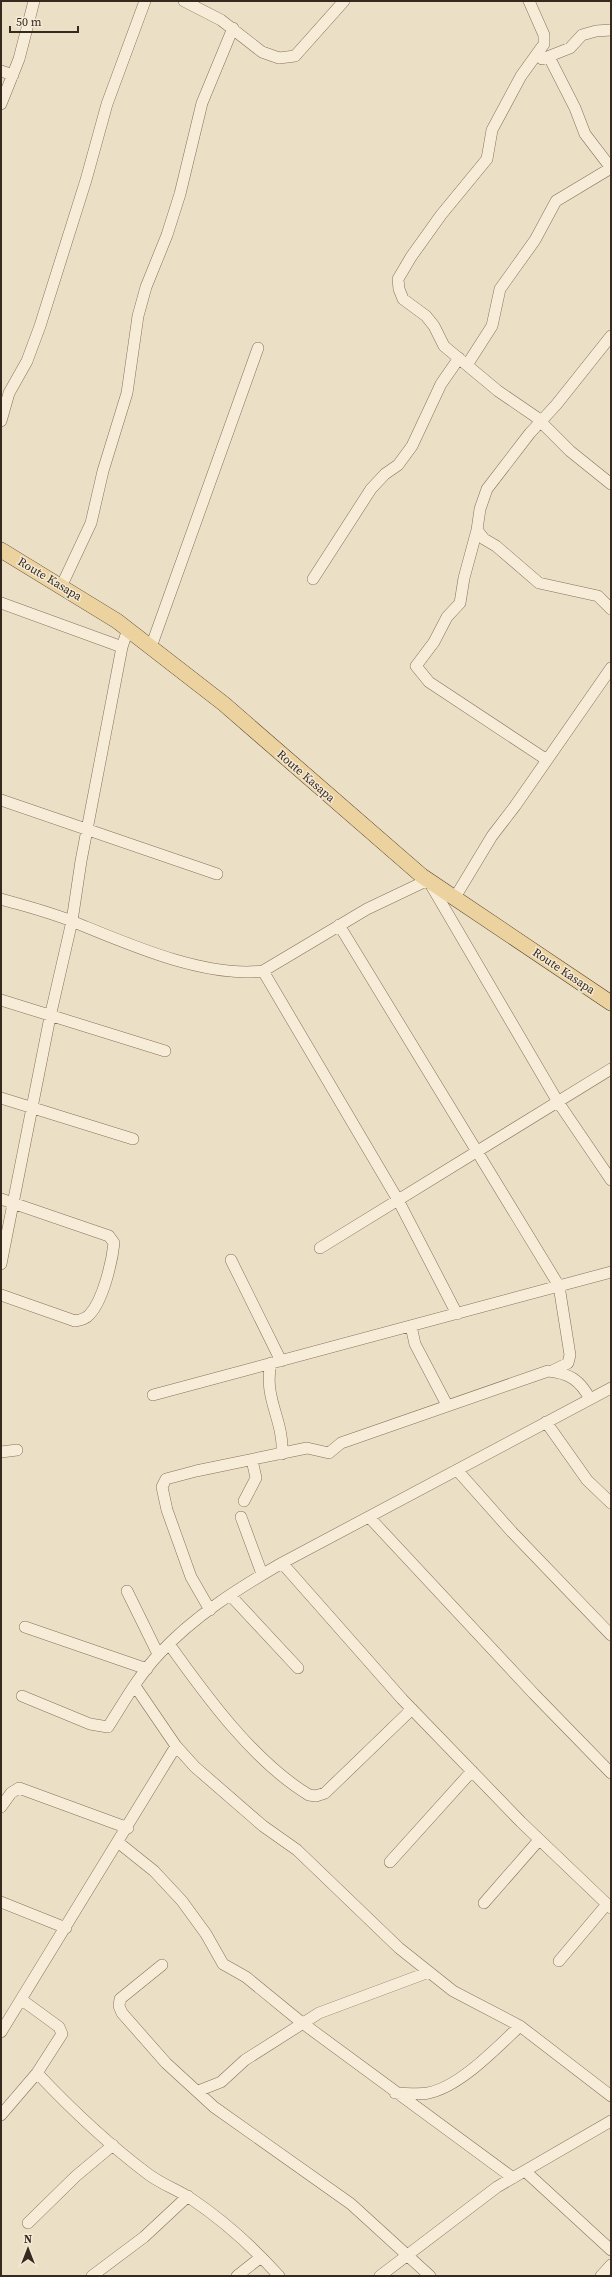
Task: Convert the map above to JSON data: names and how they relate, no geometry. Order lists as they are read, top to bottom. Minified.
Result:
{"streets":{"main road":["Route Kasapa"]},"scale_bar":"50 m","north":"top"}
